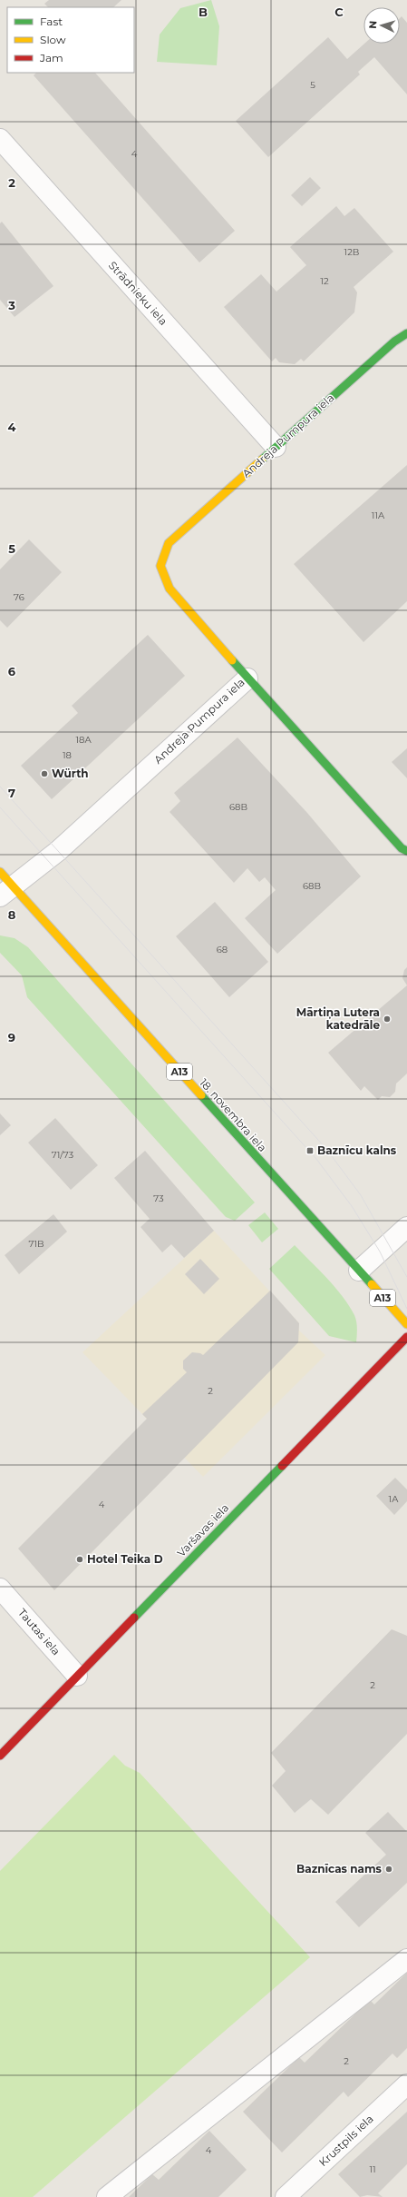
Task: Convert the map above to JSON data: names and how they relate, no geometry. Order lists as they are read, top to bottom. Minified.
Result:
{"streets":{"street":["Strādnieku iela","Andreja Pumpura iela","A13","18. novembra iela","Varšavas iela","Tautas iela","Krustpils iela"]},"crossings":[["Strādnieku iela","Andreja Pumpura iela"],["Andreja Pumpura iela","18. novembra iela"],["Varšavas iela","Tautas iela"]],"places":{"other":["Würth","Mārtiņa Lutera katedrāle","Hotel Teika D","Baznīcas nams"],"transit":["Baznīcu kalns"]},"house_numbers":["5","4","12B","12","11A","76","18A","18","68B","68B","68","71/73","73","71B","2","1A","4","2","2","4","11"],"legend":["Fast","Slow","Jam"],"north":"left","grid":{"columns":["B","C"],"rows":["2","3","4","5","6","7","8","9"]}}
